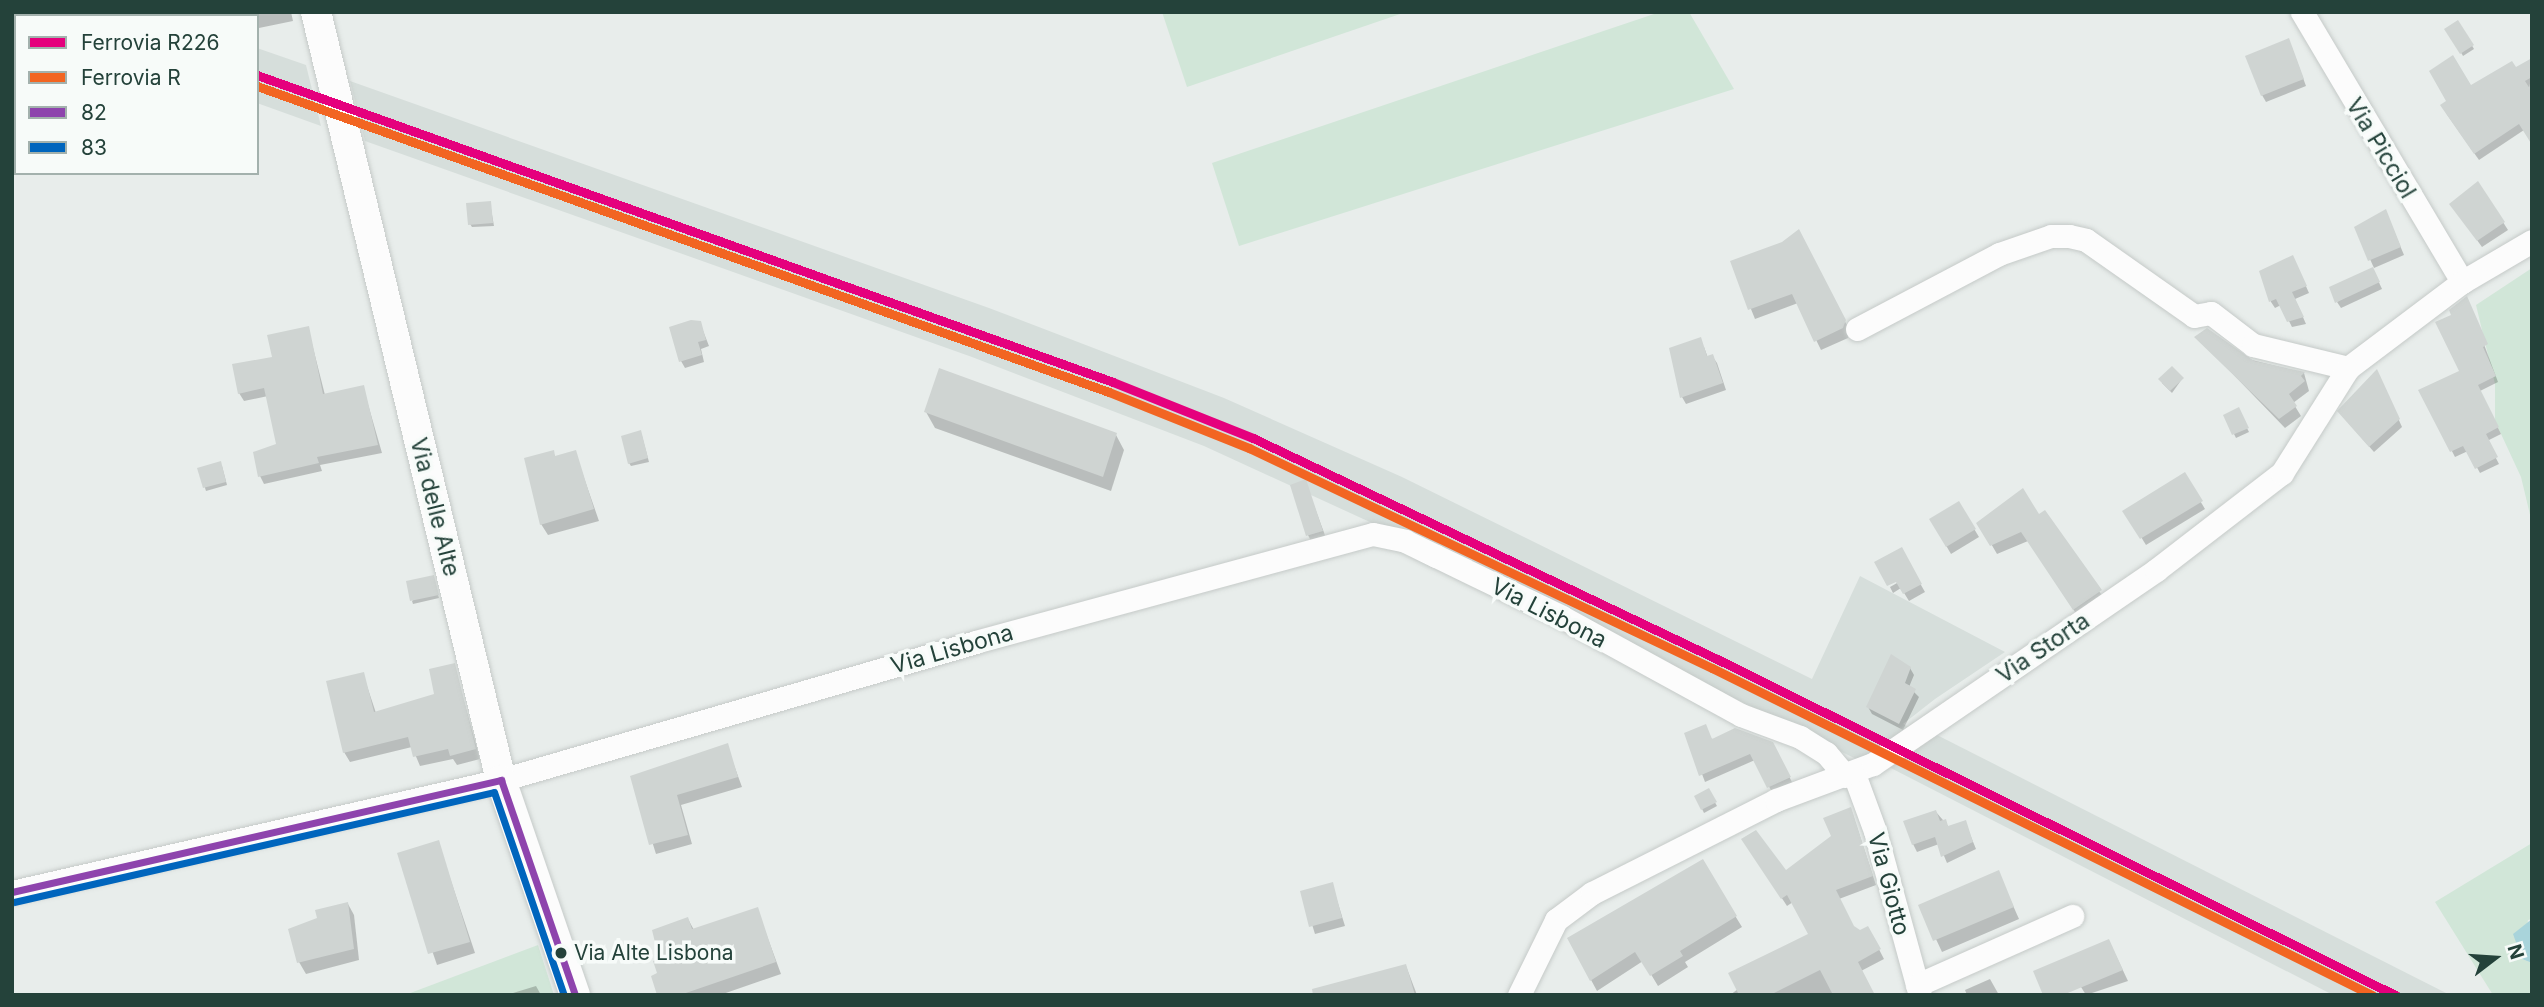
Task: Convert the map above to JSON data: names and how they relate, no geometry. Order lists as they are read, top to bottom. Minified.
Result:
{"streets":{"street":["Via Picciol","Via delle Alte","Via Lisbona","Via Storta","Via Giotto"]},"crossings":[["Via Picciol","Via Storta"],["Via delle Alte","Via Lisbona"],["Via Lisbona","Via Storta"],["Via Lisbona","Via Giotto"],["Via Storta","Via Giotto"]],"places":["Via Alte Lisbona"],"lines":["rail line R226","rail line R","transit line 82","transit line 83"],"legend":["Ferrovia R226","Ferrovia R","82","83"],"north":"right"}
